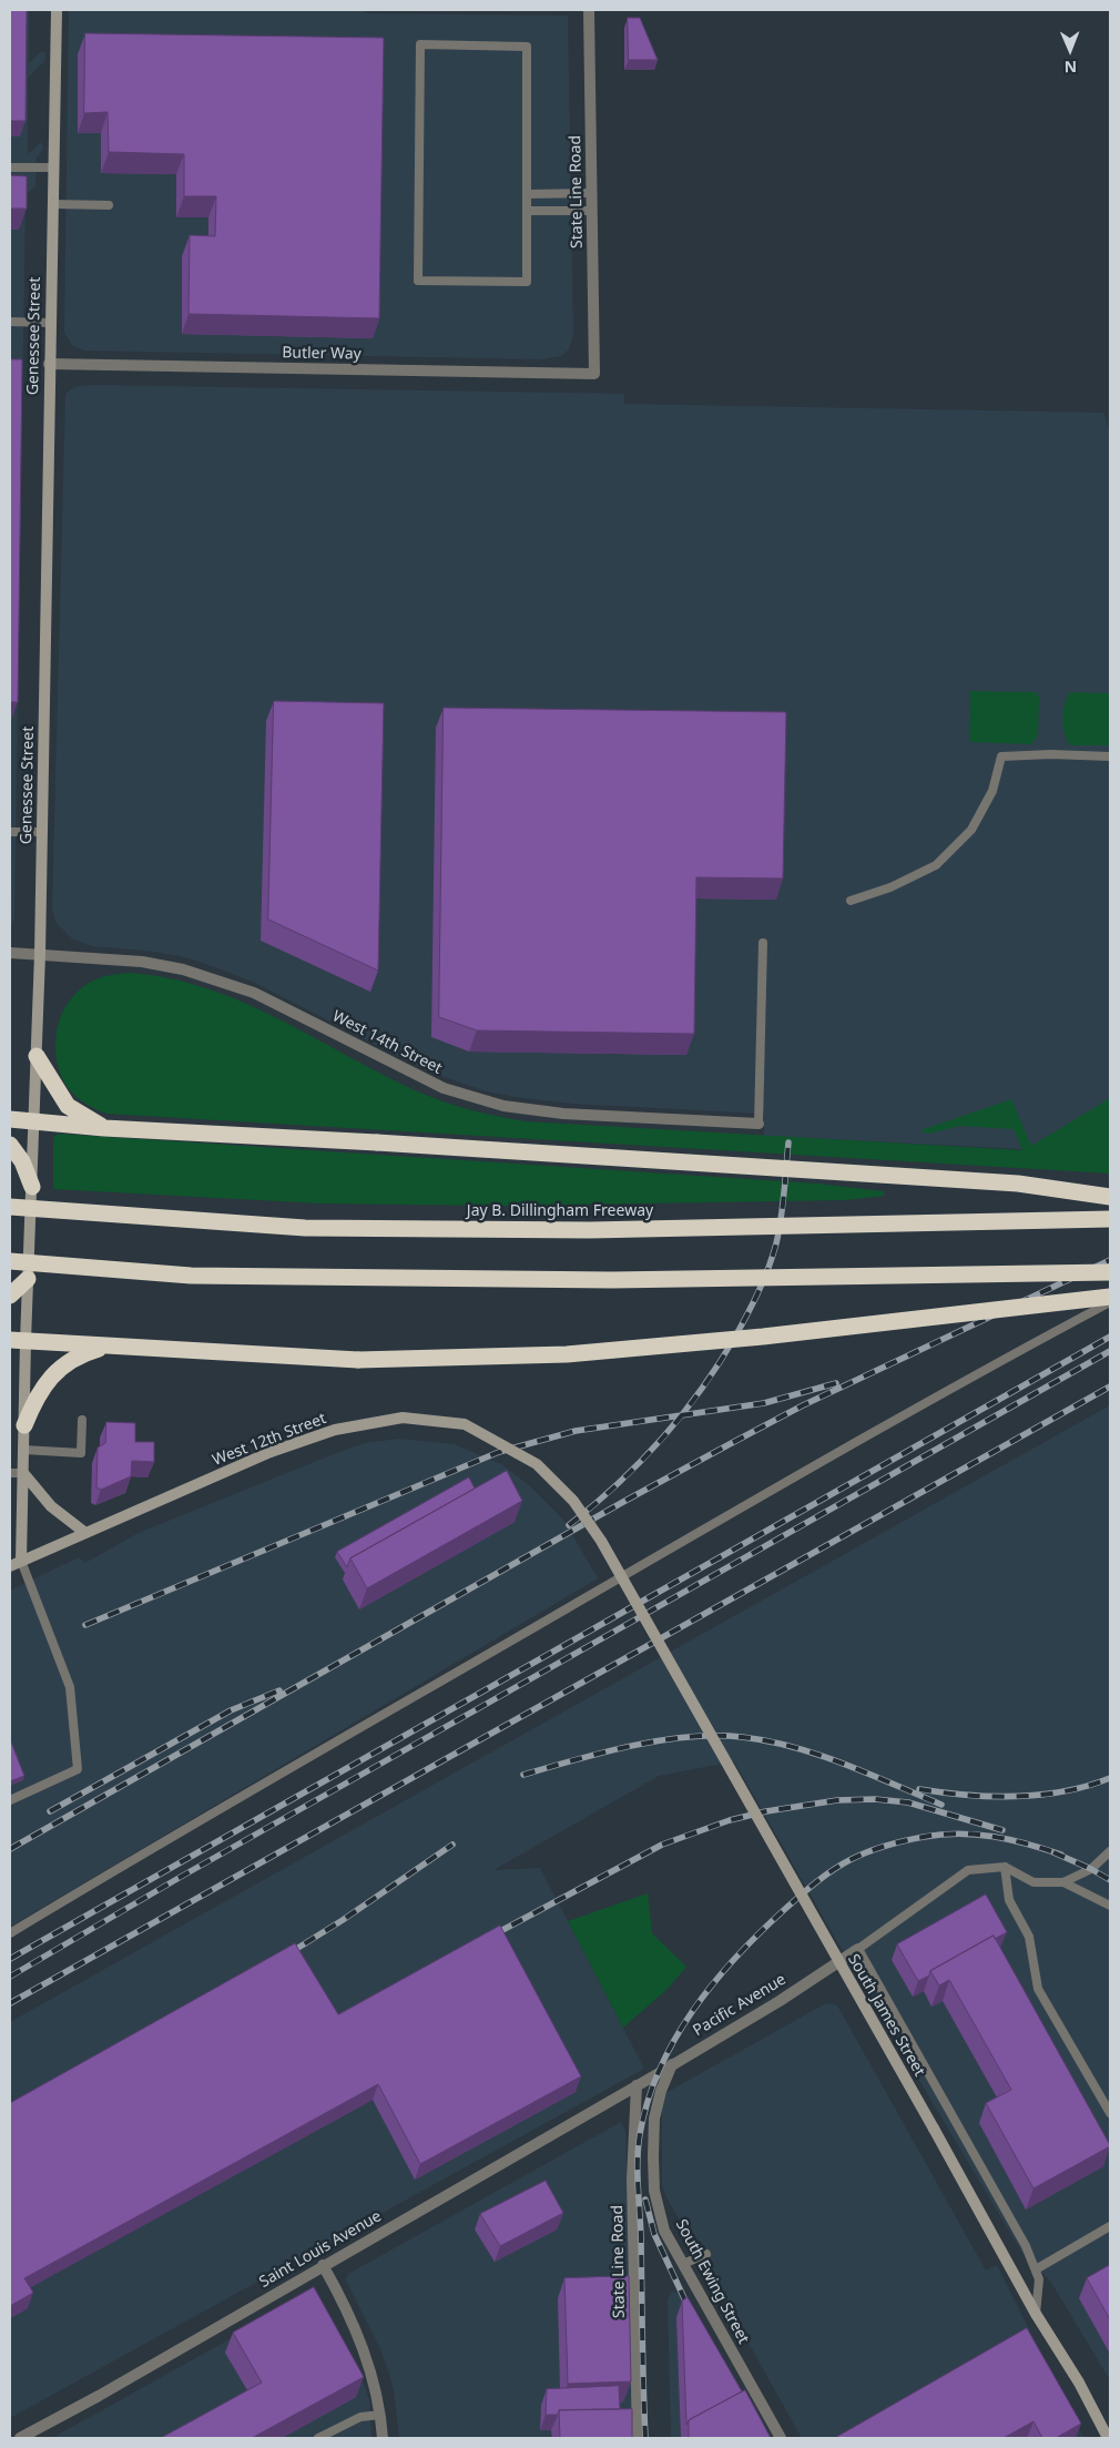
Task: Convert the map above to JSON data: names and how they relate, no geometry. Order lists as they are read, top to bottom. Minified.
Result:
{"streets":{"highway":["Jay B. Dillingham Freeway"],"main road":["Genessee Street","West 12th Street","South James Street"],"street":["State Line Road","Butler Way","West 14th Street","Pacific Avenue","Saint Louis Avenue","South Ewing Street"]},"crossings":[["State Line Road","Butler Way"],["State Line Road","Pacific Avenue"],["State Line Road","Saint Louis Avenue"],["Genessee Street","Butler Way"],["Genessee Street","West 14th Street"],["Genessee Street","West 12th Street"],["West 12th Street","South James Street"],["Pacific Avenue","Saint Louis Avenue"],["Pacific Avenue","South Ewing Street"]],"north":"bottom"}
